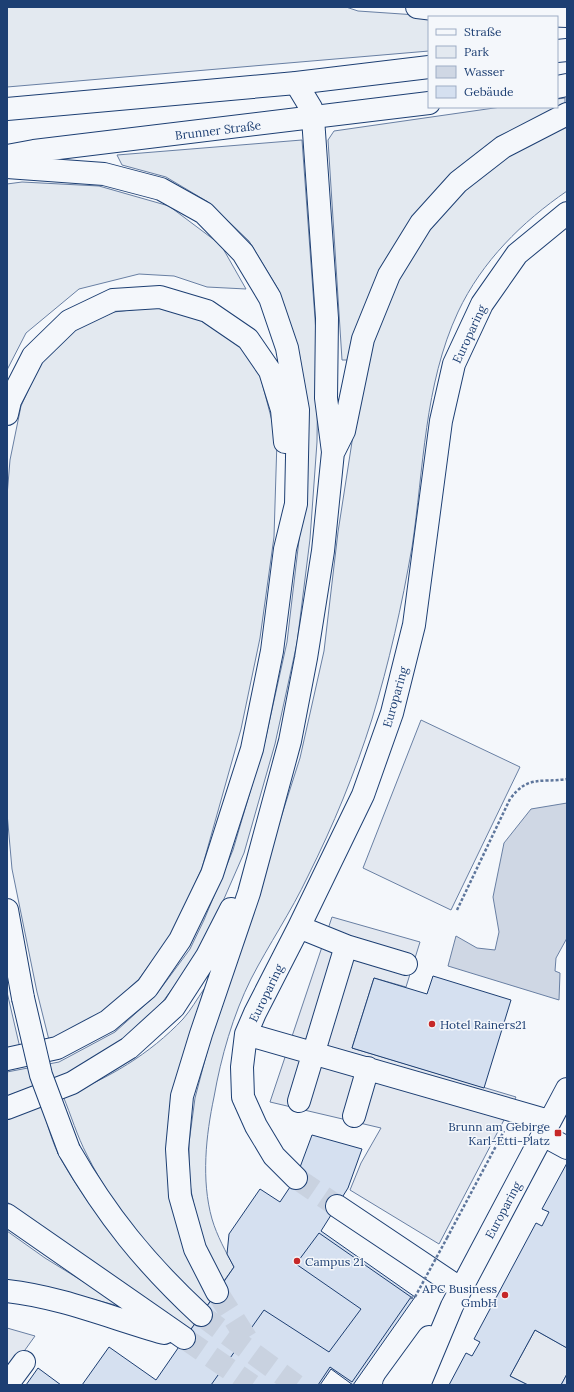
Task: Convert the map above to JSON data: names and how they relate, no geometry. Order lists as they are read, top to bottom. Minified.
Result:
{"streets":{"main road":["Brunner Straße","Europaring"]},"places":{"other":["Hotel Rainers21","Campus 21","APC Business GmbH"],"transit":["Brunn am Gebirge Karl-Etti-Platz"]},"legend":["Straße","Park","Wasser","Gebäude"]}
